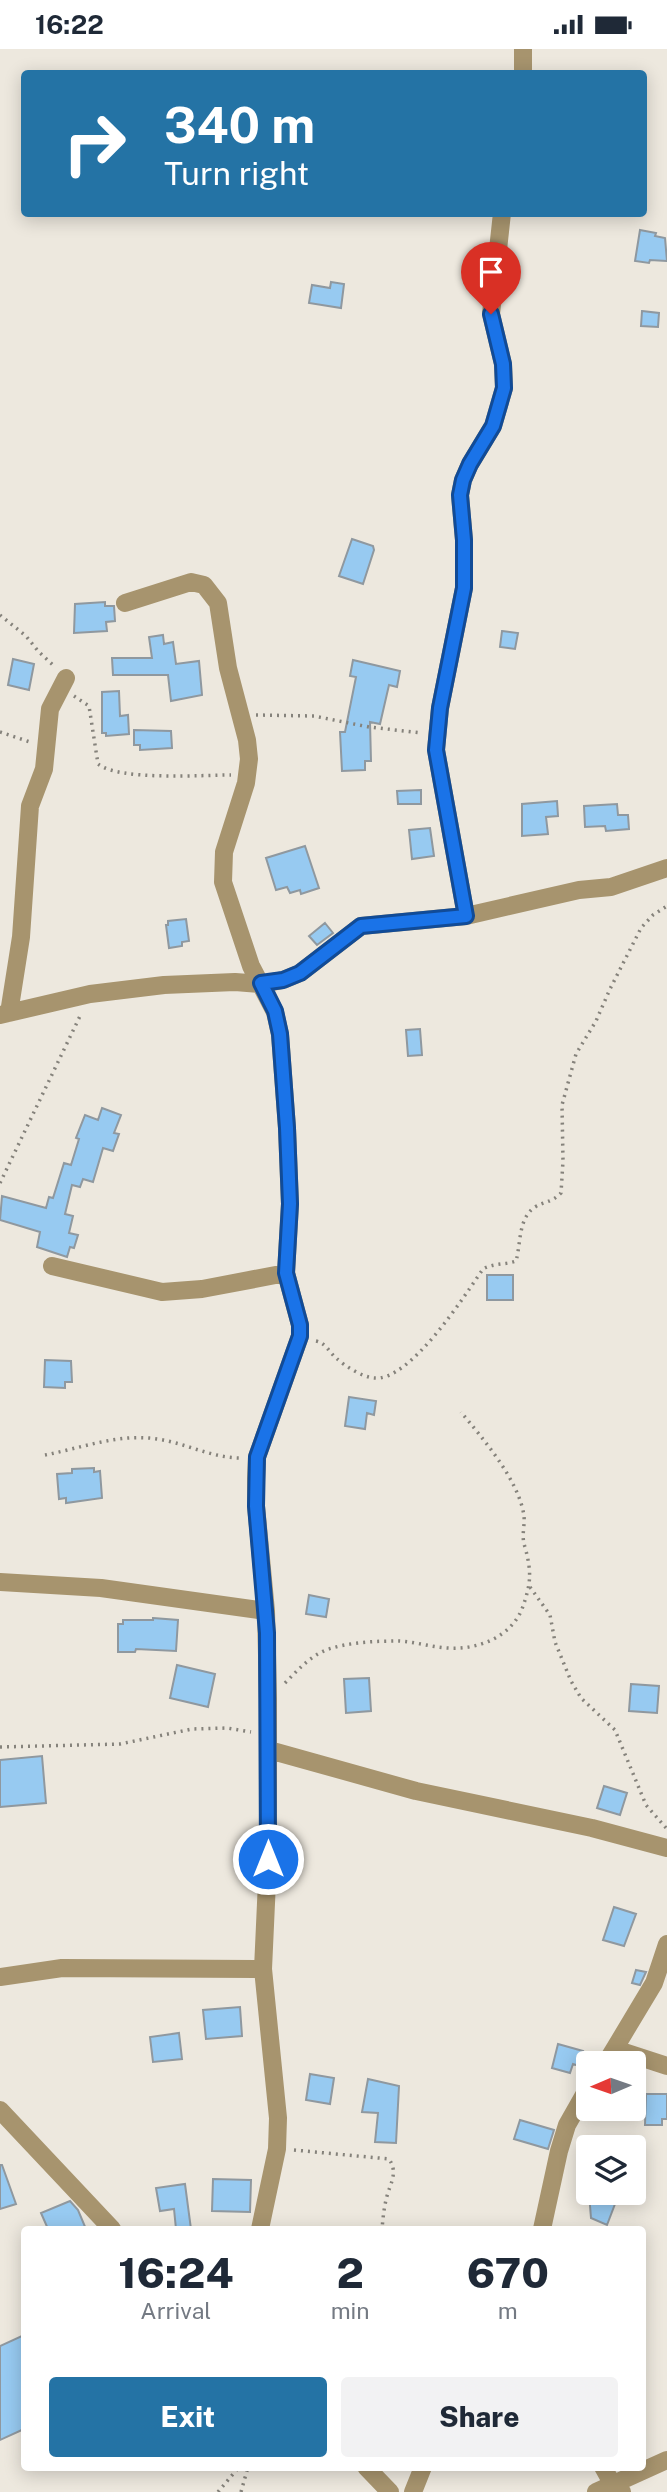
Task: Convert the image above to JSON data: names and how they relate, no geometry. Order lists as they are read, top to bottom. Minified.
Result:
{"north":"left","page":{"status":"16:22","turn":["340 m","Turn right"],"eta":["16:24","Arrival","2","min","670","m"],"buttons":["Exit","Share"]}}
